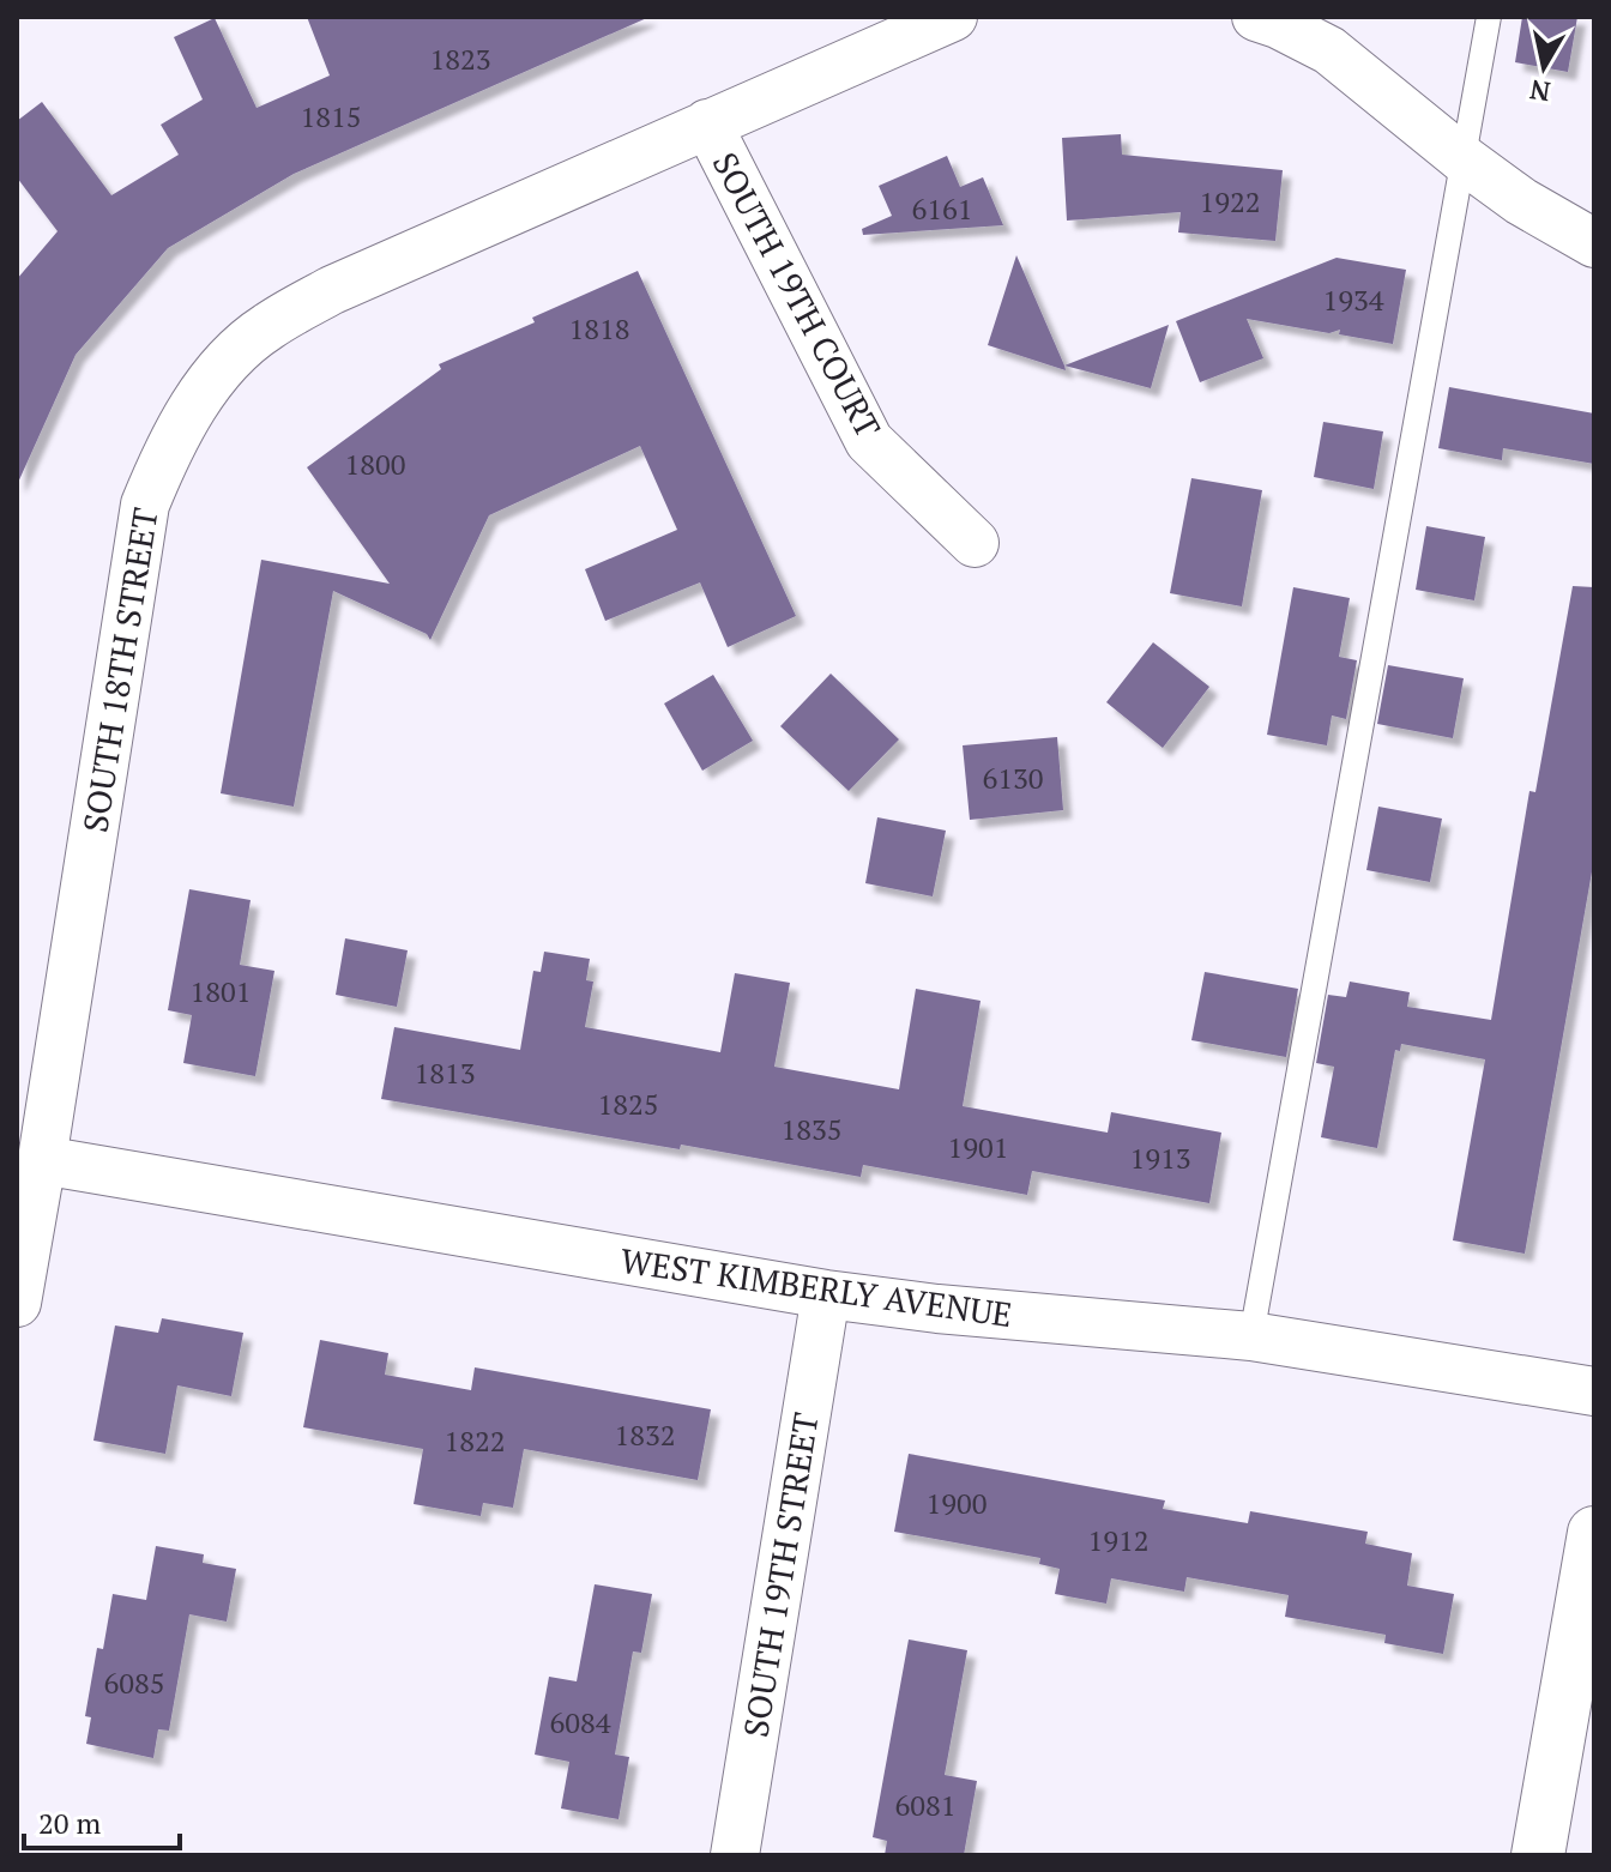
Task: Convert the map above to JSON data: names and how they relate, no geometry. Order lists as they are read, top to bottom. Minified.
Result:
{"streets":{"street":["SOUTH 19TH COURT","SOUTH 18TH STREET","WEST KIMBERLY AVENUE","SOUTH 19TH STREET"]},"crossings":[["SOUTH 19TH COURT","SOUTH 18TH STREET"],["SOUTH 18TH STREET","WEST KIMBERLY AVENUE"],["WEST KIMBERLY AVENUE","SOUTH 19TH STREET"]],"house_numbers":["1823","1815","1922","6161","1934","1818","1800","6130","1801","1813","1825","1835","1901","1913","1832","1822","1900","1912","6085","6084","6081"],"scale_bar":"20 m","north":"bottom"}
